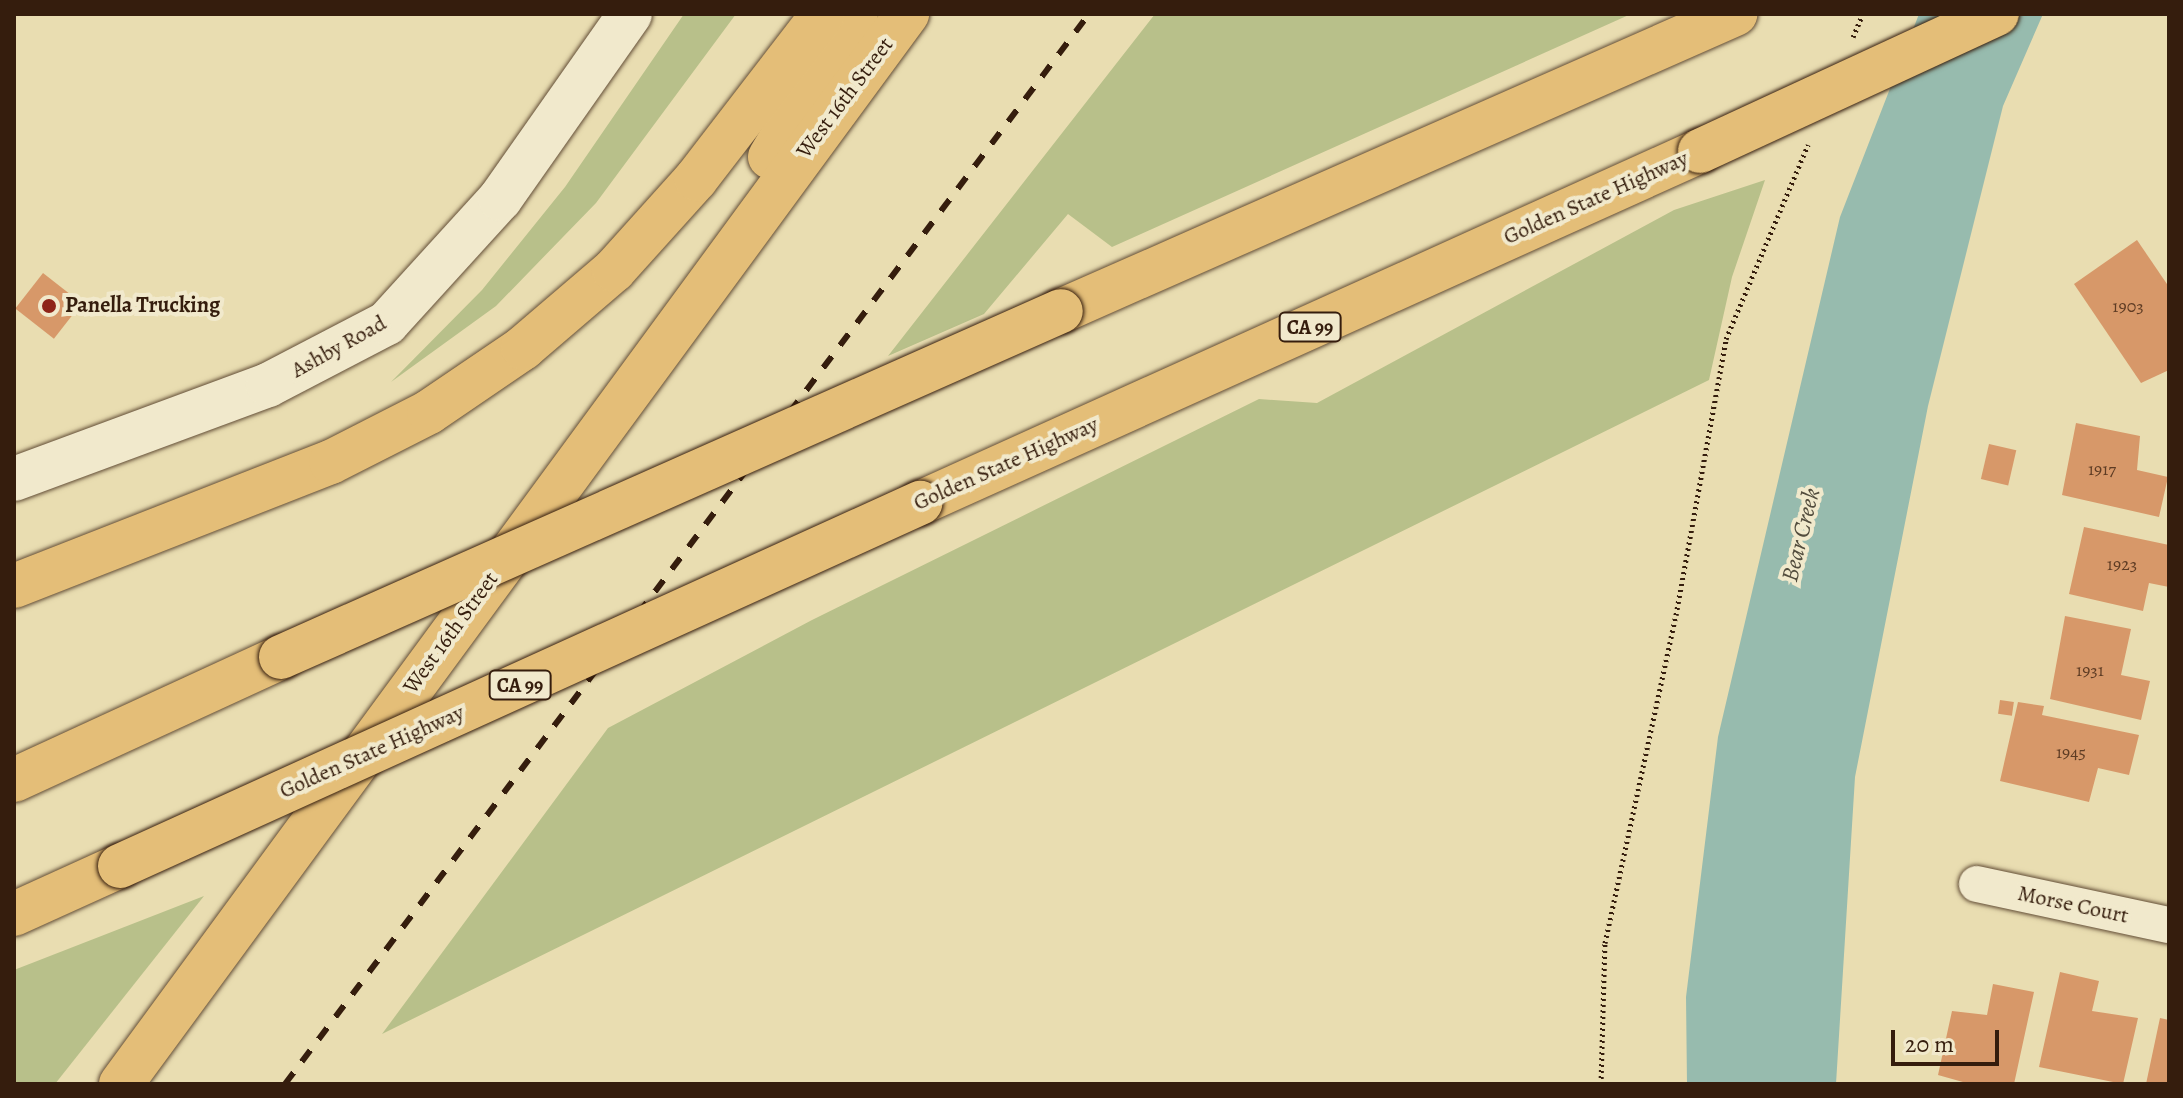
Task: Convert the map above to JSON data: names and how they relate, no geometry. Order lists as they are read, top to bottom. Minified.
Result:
{"streets":{"main road":["West 16th Street","Golden State Highway","CA 99","Ashby Road"],"street":["Morse Court"]},"water":["Bear Creek"],"places":["Panella Trucking"],"house_numbers":["1903","1917","1923","1931","1945"],"scale_bar":"20 m"}
